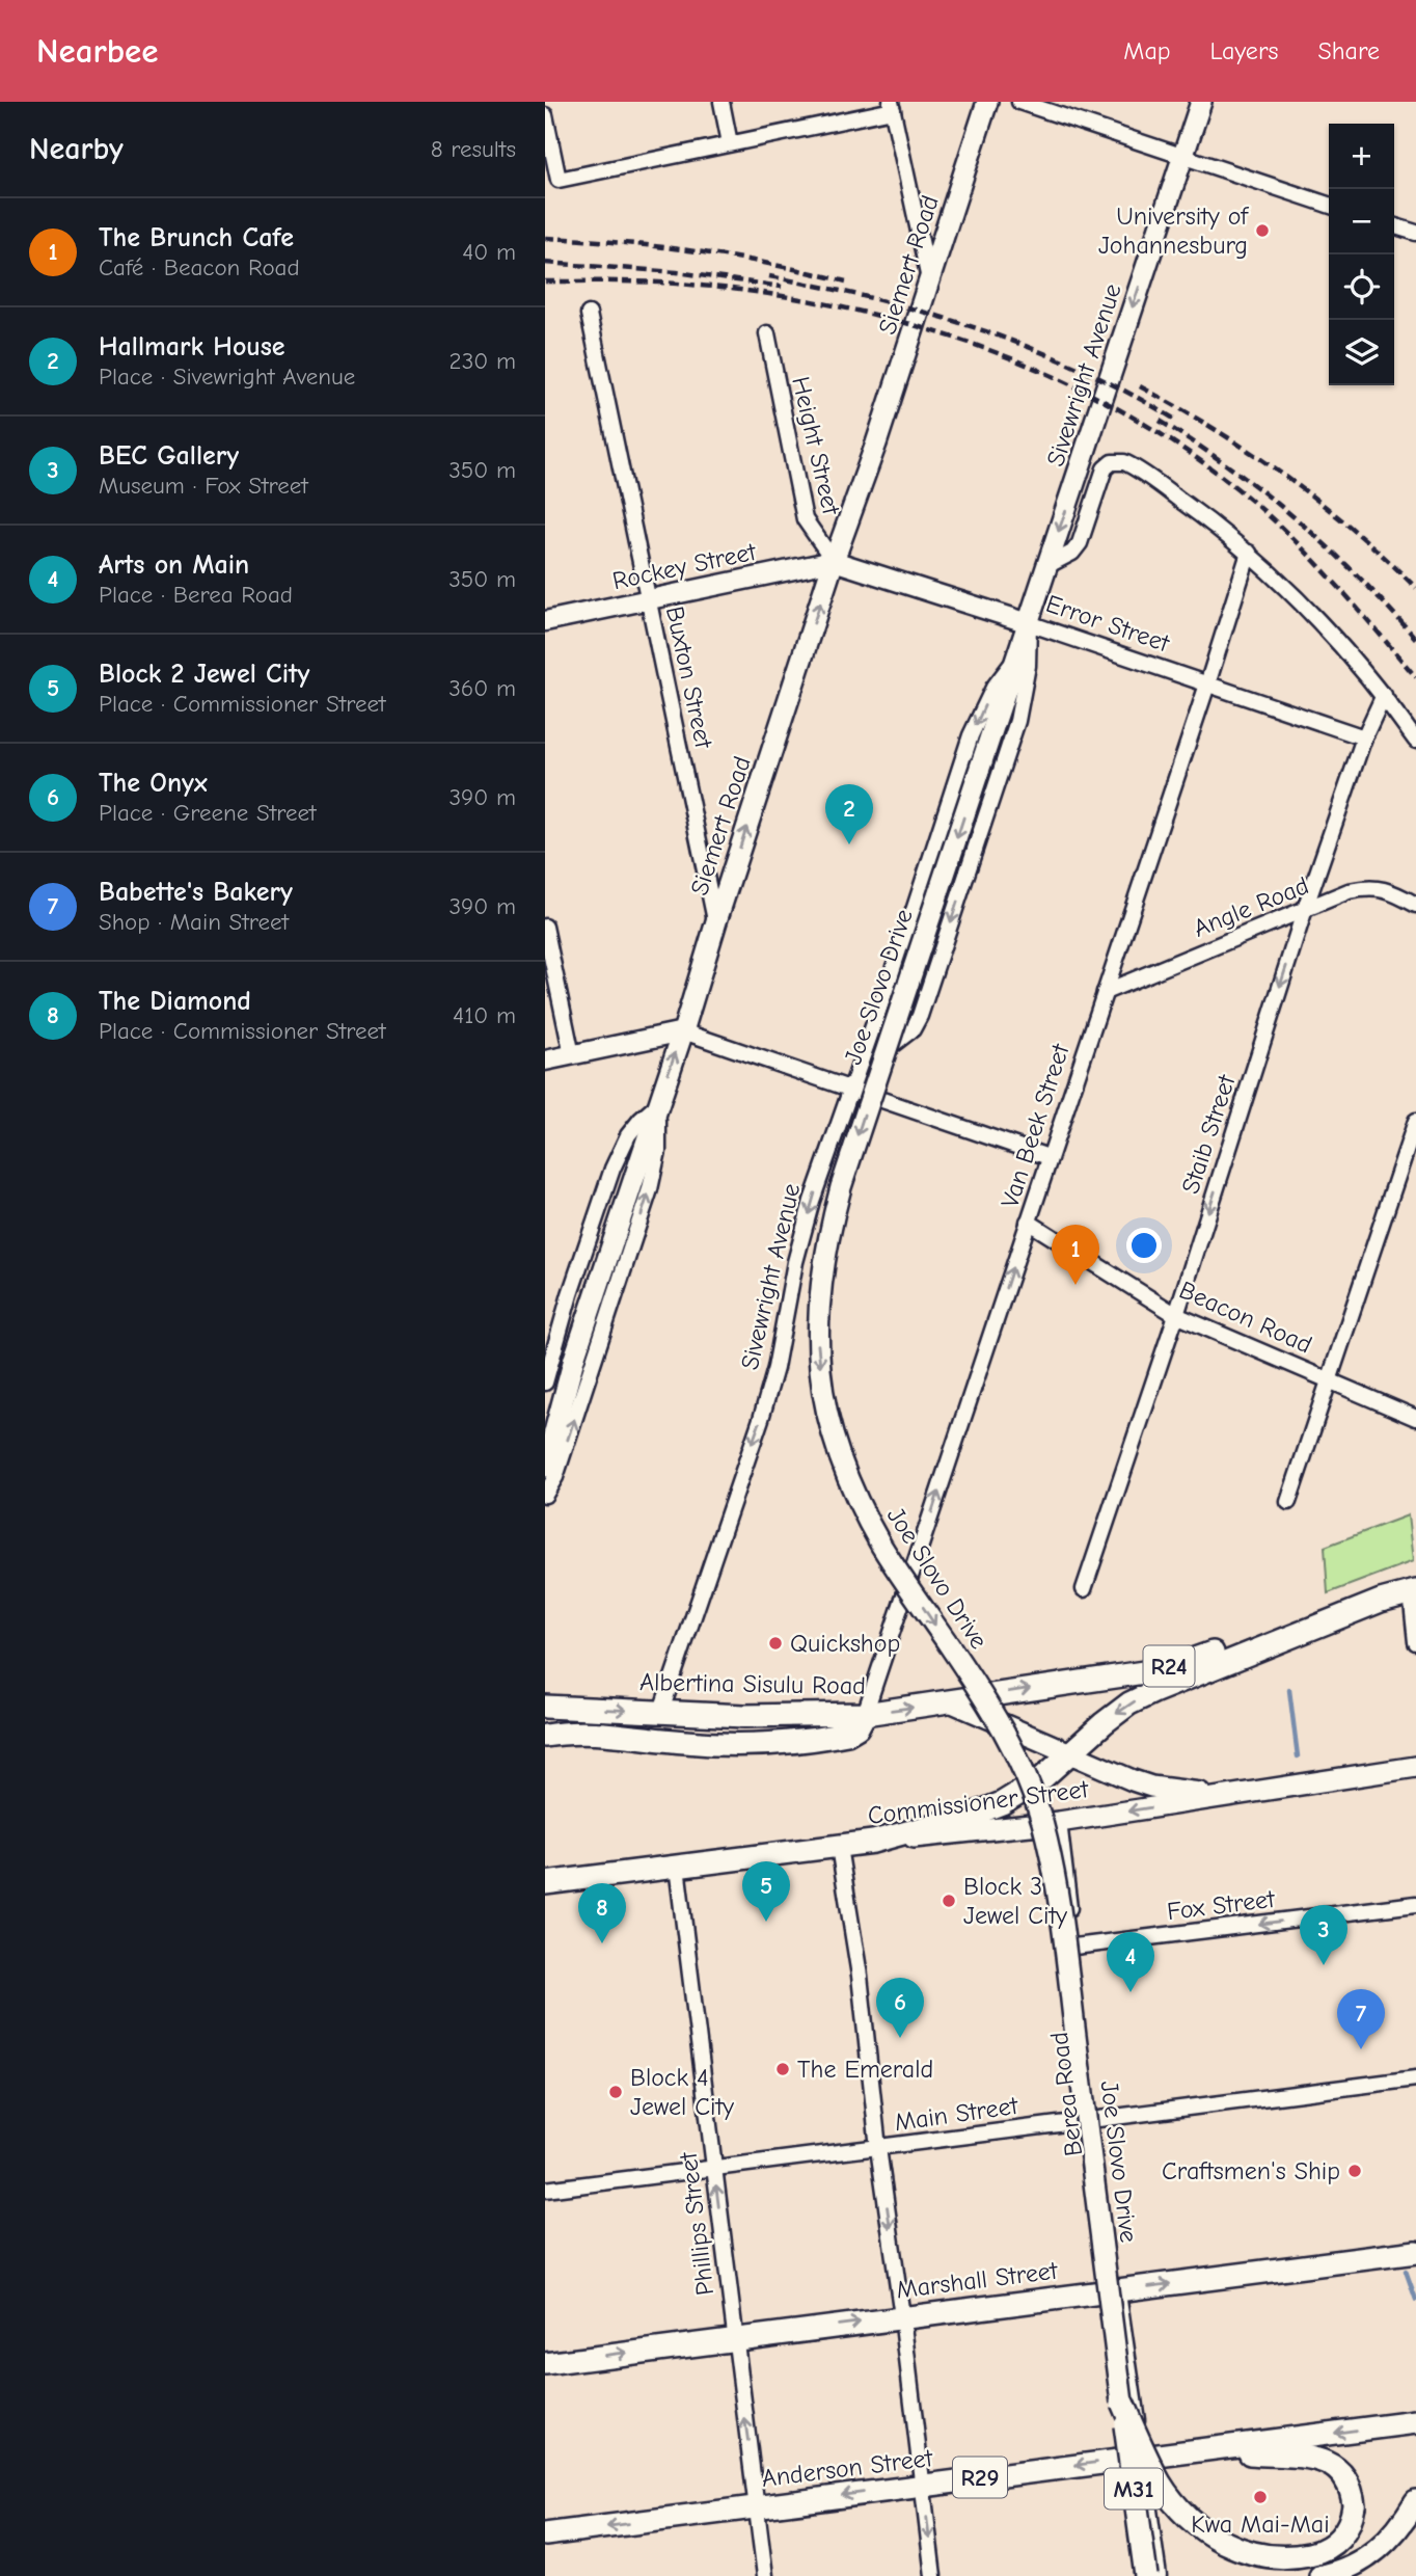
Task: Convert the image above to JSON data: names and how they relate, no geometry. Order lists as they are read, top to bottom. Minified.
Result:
{"streets":{"main road":["Siemert Road","Sivewright Avenue","Joe Slovo Drive","R24","Albertina Sisulu Road","Commissioner Street","Marshall Street","Anderson Street","R29","M31"],"street":["Height Street","Rockey Street","Error Street","Buxton Street","Angle Road","Van Beek Street","Staib Street","Beacon Road","Fox Street","Berea Road","Main Street","Phillips Street"]},"crossings":[["Siemert Road","Height Street"],["Siemert Road","Rockey Street"],["Siemert Road","Error Street"],["Siemert Road","Buxton Street"],["Sivewright Avenue","Error Street"],["Sivewright Avenue","Joe Slovo Drive"],["Sivewright Avenue","Albertina Sisulu Road"],["Height Street","Rockey Street"],["Height Street","Error Street"],["Rockey Street","Error Street"],["Rockey Street","Buxton Street"],["Error Street","Joe Slovo Drive"],["Error Street","Van Beek Street"],["Error Street","Staib Street"],["Angle Road","Van Beek Street"],["Angle Road","Staib Street"],["Van Beek Street","Beacon Road"],["Van Beek Street","Albertina Sisulu Road"],["Staib Street","Beacon Road"],["Albertina Sisulu Road","Commissioner Street"],["Commissioner Street","Berea Road"],["Commissioner Street","Phillips Street"],["Fox Street","Berea Road"],["Berea Road","Main Street"],["Berea Road","Marshall Street"],["Berea Road","Anderson Street"],["Main Street","Phillips Street"],["Phillips Street","Marshall Street"],["Phillips Street","Anderson Street"]],"one_way":["Sivewright Avenue","Joe Slovo Drive","Van Beek Street","Staib Street","Fox Street","Phillips Street","Marshall Street","Anderson Street"],"places":["University of Johannesburg","Quickshop","Block 3 Jewel City","The Emerald","Block 4 Jewel City","Craftsmen's Ship","Kwa Mai-Mai"],"page":{"header":"Nearbee","nav":["Map","Layers","Share"],"heading":["Nearby","8 results"],"map_buttons":["+","−"],"list":[{"mark":"1","name":"The Brunch Cafe","note":"Café · Beacon Road","value":"40 m"},{"mark":"2","name":"Hallmark House","note":"Place · Sivewright Avenue","value":"230 m"},{"mark":"3","name":"BEC Gallery","note":"Museum · Fox Street","value":"350 m"},{"mark":"4","name":"Arts on Main","note":"Place · Berea Road","value":"350 m"},{"mark":"5","name":"Block 2 Jewel City","note":"Place · Commissioner Street","value":"360 m"},{"mark":"6","name":"The Onyx","note":"Place · Greene Street","value":"390 m"},{"mark":"7","name":"Babette's Bakery","note":"Shop · Main Street","value":"390 m"},{"mark":"8","name":"The Diamond","note":"Place · Commissioner Street","value":"410 m"}],"pins":["2","1","5","8","3","4","6","7"]}}
